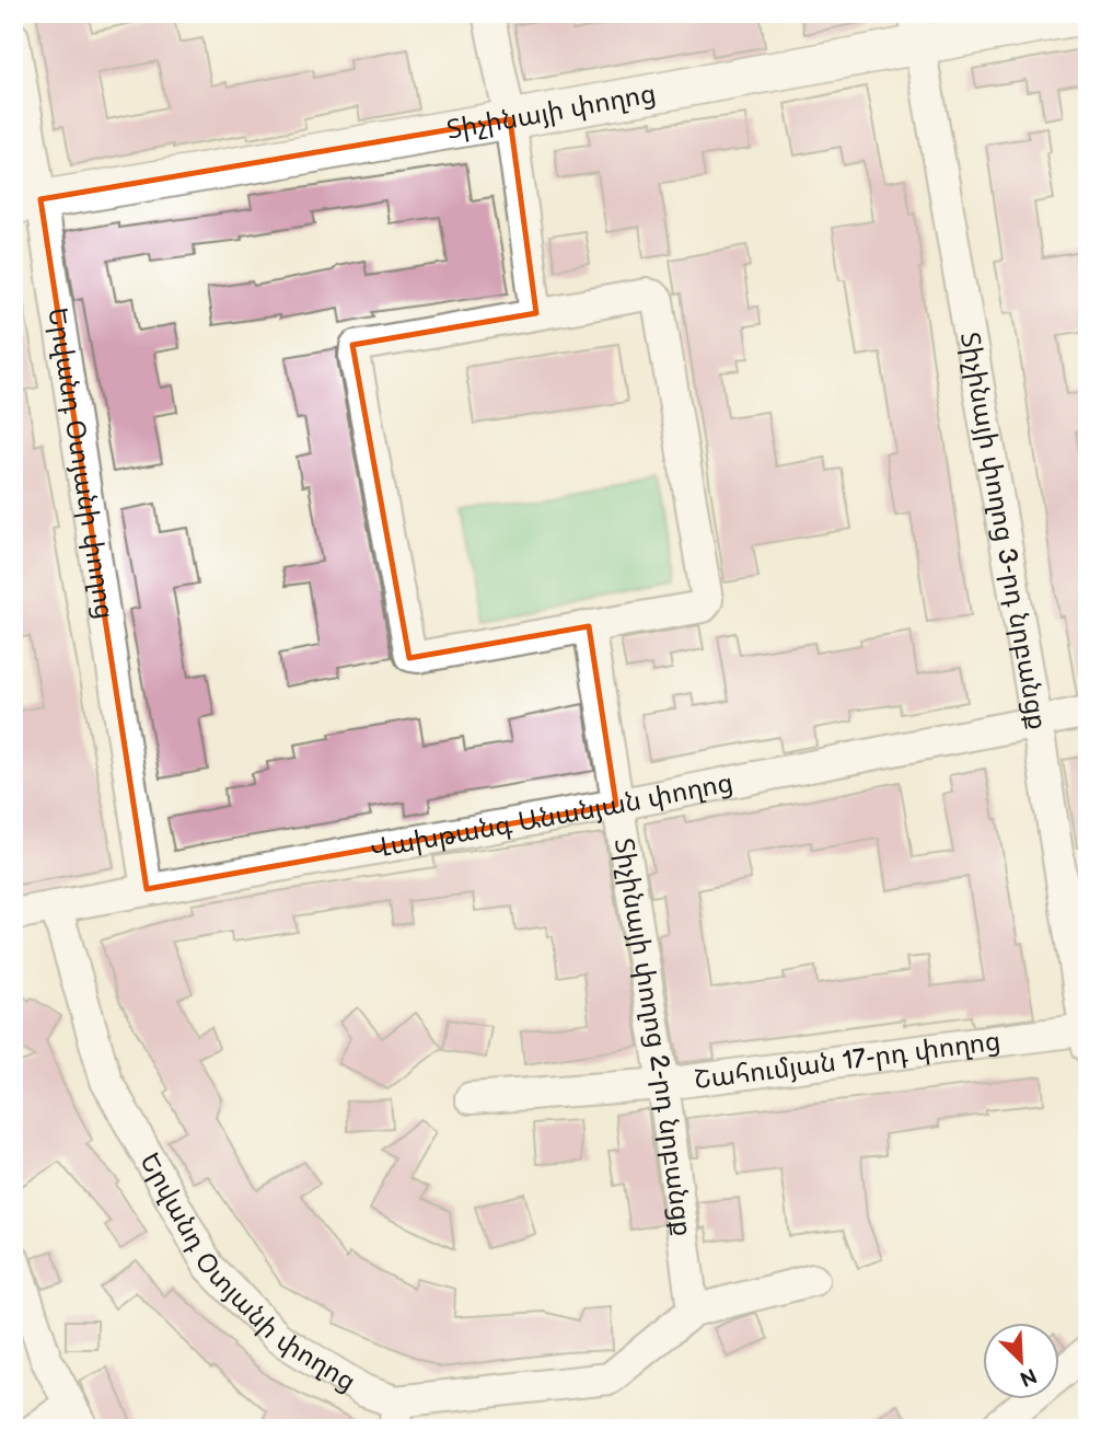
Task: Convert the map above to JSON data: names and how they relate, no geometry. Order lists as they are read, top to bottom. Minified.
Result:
{"streets":{"main road":["Տիչինայի փողոց"],"street":["Երվանդ Օտյանի փողոց","Տիչինայի փողոց 3-րդ նրբանցք","Վախթանգ Անանյան փողոց","Տիչինայի փողոց 2-րդ նրբանցք","Շահումյան 17-րդ փողոց"]},"crossings":[["Տիչինայի փողոց","Երվանդ Օտյանի փողոց"],["Տիչինայի փողոց","Տիչինայի փողոց 3-րդ նրբանցք"],["Երվանդ Օտյանի փողոց","Վախթանգ Անանյան փողոց"],["Երվանդ Օտյանի փողոց","Տիչինայի փողոց 2-րդ նրբանցք"],["Տիչինայի փողոց 3-րդ նրբանցք","Վախթանգ Անանյան փողոց"],["Տիչինայի փողոց 3-րդ նրբանցք","Շահումյան 17-րդ փողոց"],["Վախթանգ Անանյան փողոց","Տիչինայի փողոց 2-րդ նրբանցք"],["Տիչինայի փողոց 2-րդ նրբանցք","Շահումյան 17-րդ փողոց"]],"north":"bottom right"}
